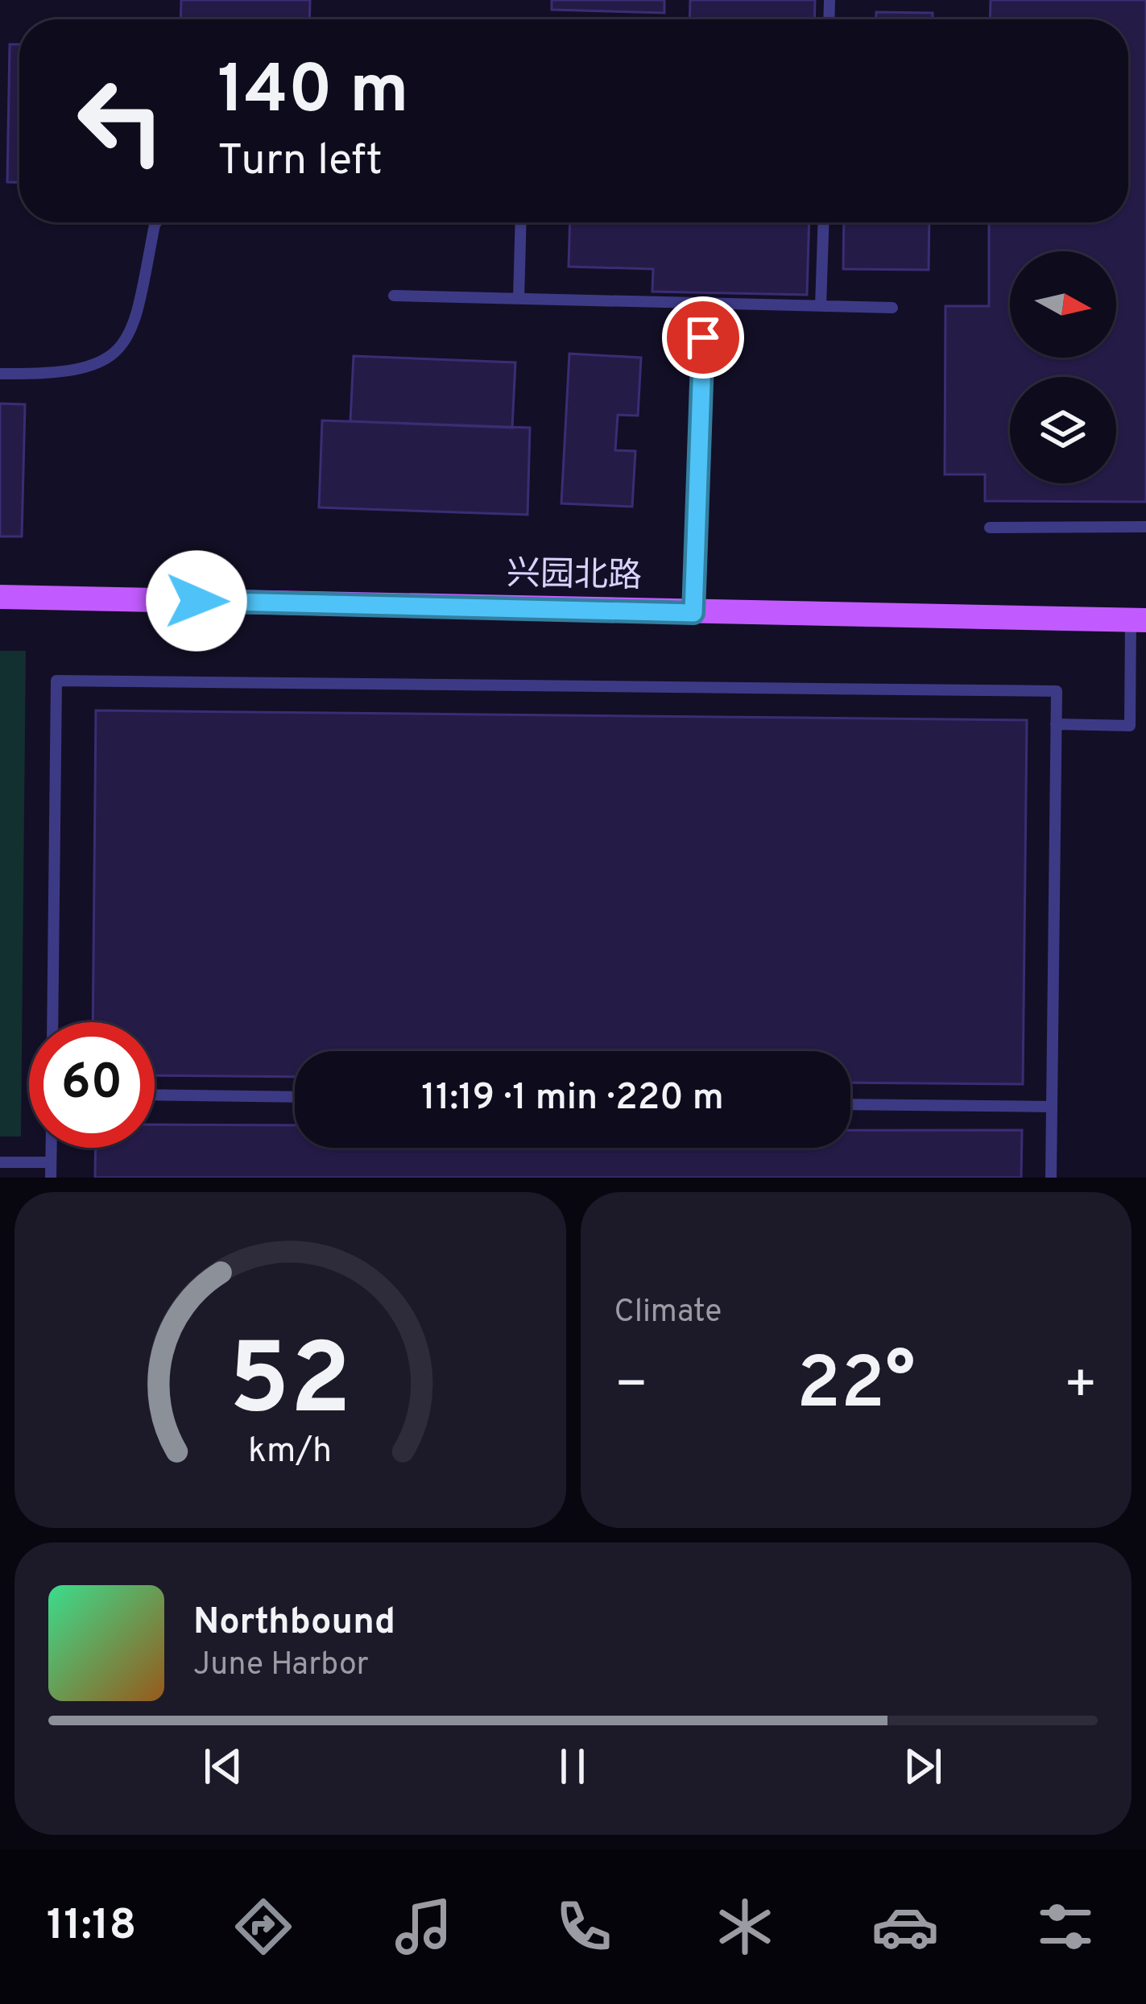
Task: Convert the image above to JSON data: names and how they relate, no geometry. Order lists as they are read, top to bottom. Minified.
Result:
{"streets":{"main road":["兴园北路"]},"north":"right","page":{"turn":["140 m","Turn left"],"limit":"60","trip":"11:19 · 1 min · 220 m","tile":"Climate","heat":["−","22°","+"],"song":["Northbound","June Harbor"],"tabs":"11:18","gauge":["52","km/h"]}}
